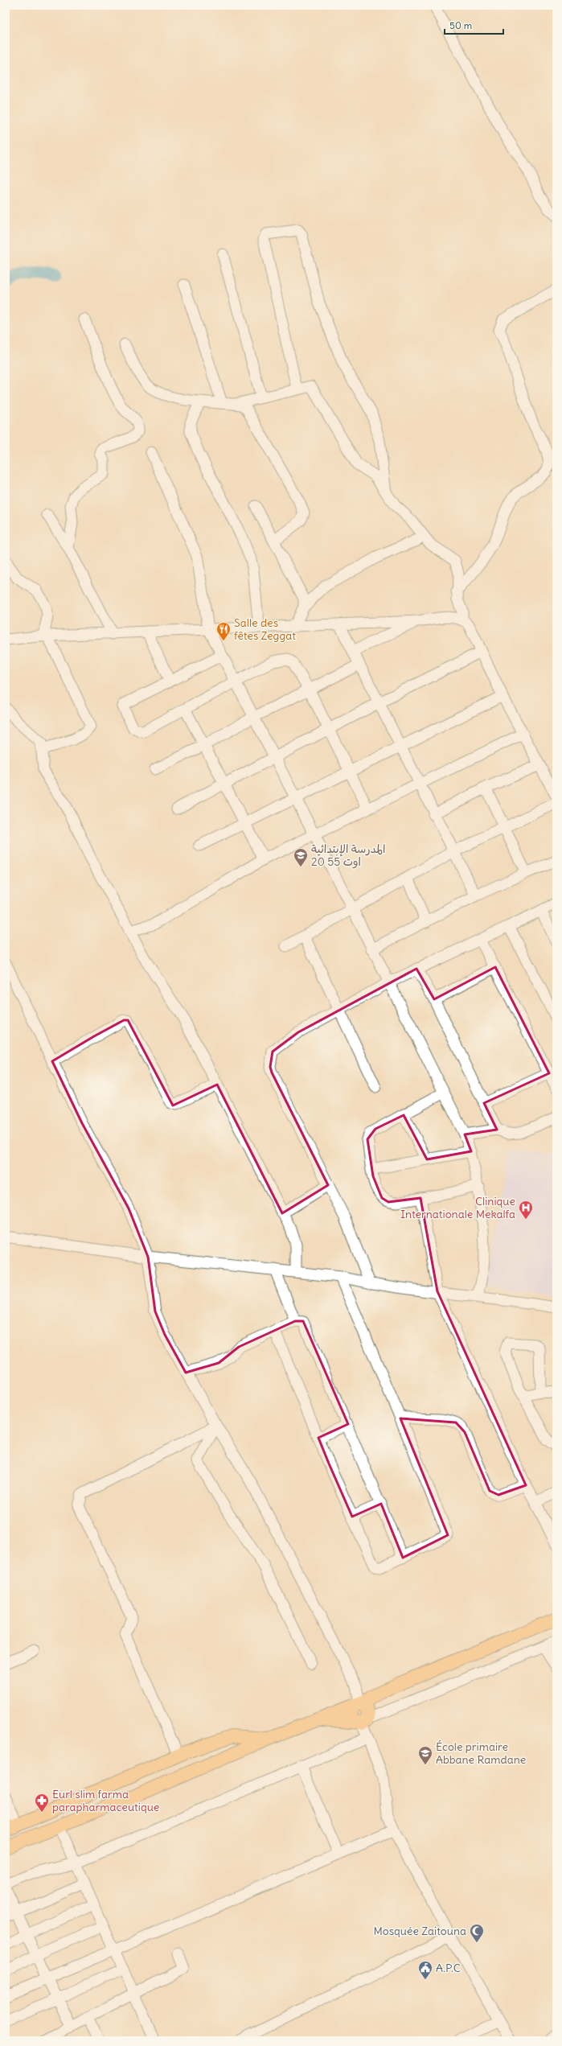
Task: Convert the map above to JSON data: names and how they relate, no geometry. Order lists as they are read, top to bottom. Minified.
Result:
{"places":{"restaurant":["Salle des fêtes Zeggat"],"school or university":["المدرسة الإبتدائية 20 اوت 55","École primaire Abbane Ramdane"],"hospital":["Clinique Internationale Mekalfa"],"pharmacy":["Eurl slim farma parapharmaceutique"],"mosque":["Mosquée Zaitouna"],"public building":["A.P.C"]},"scale_bar":"50 m"}
